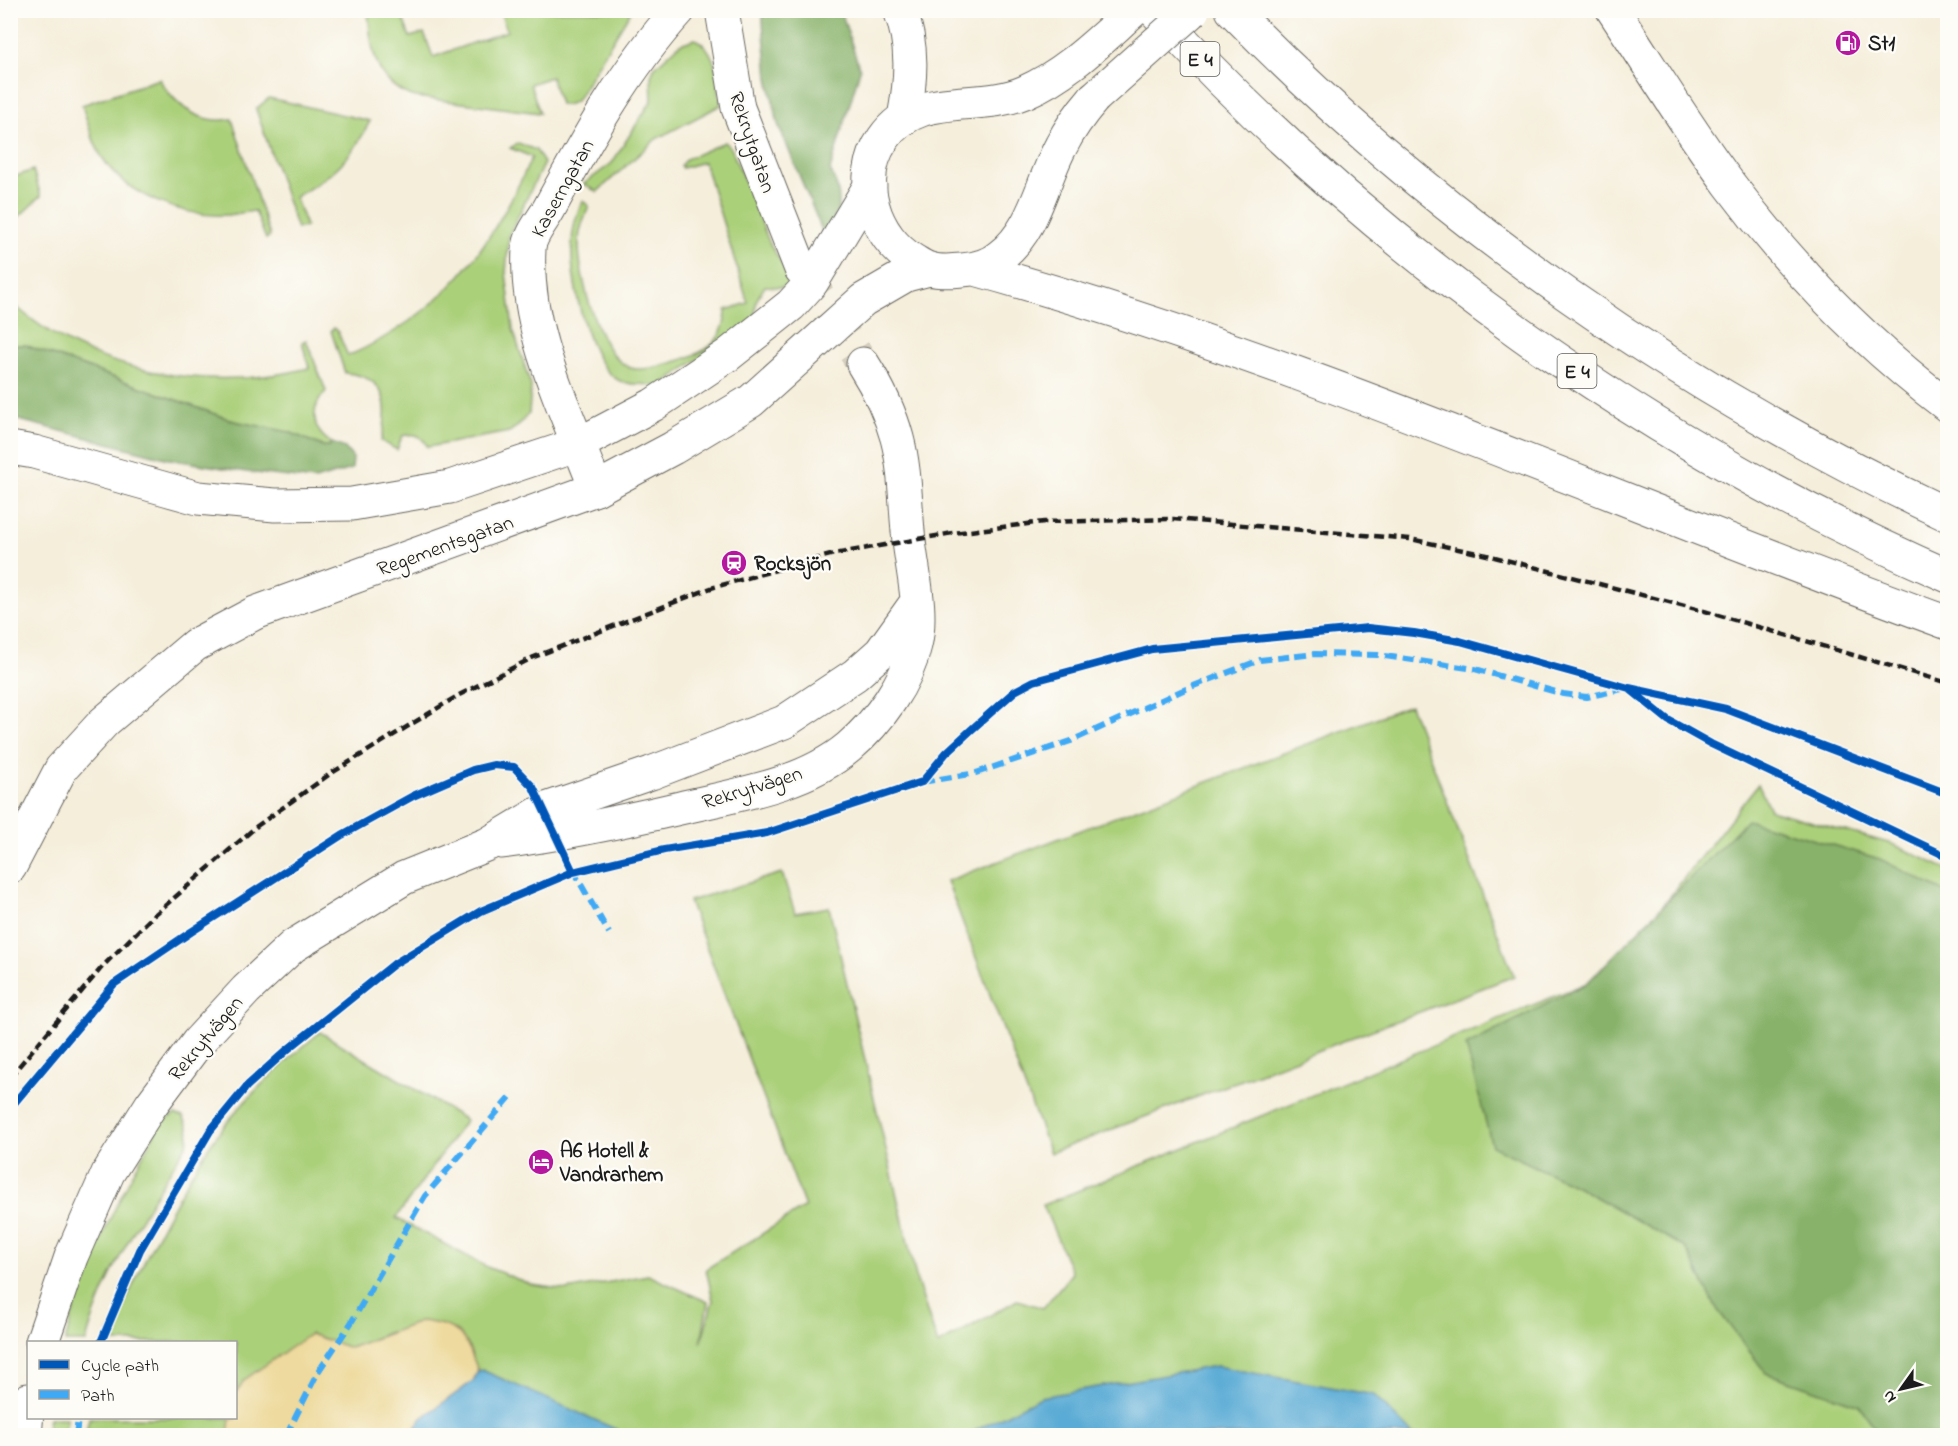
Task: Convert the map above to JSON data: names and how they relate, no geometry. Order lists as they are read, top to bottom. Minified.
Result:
{"streets":{"main road":["E 4","Rekrytgatan","Kaserngatan","Regementsgatan","Rekrytvägen"]},"crossings":[["Kaserngatan","Regementsgatan"]],"places":{"fuel station":["St1"],"station":["Rocksjön"],"hotel":["A6 Hotell & Vandrarhem"]},"legend":["Cycle path","Path"],"north":"bottom left"}
